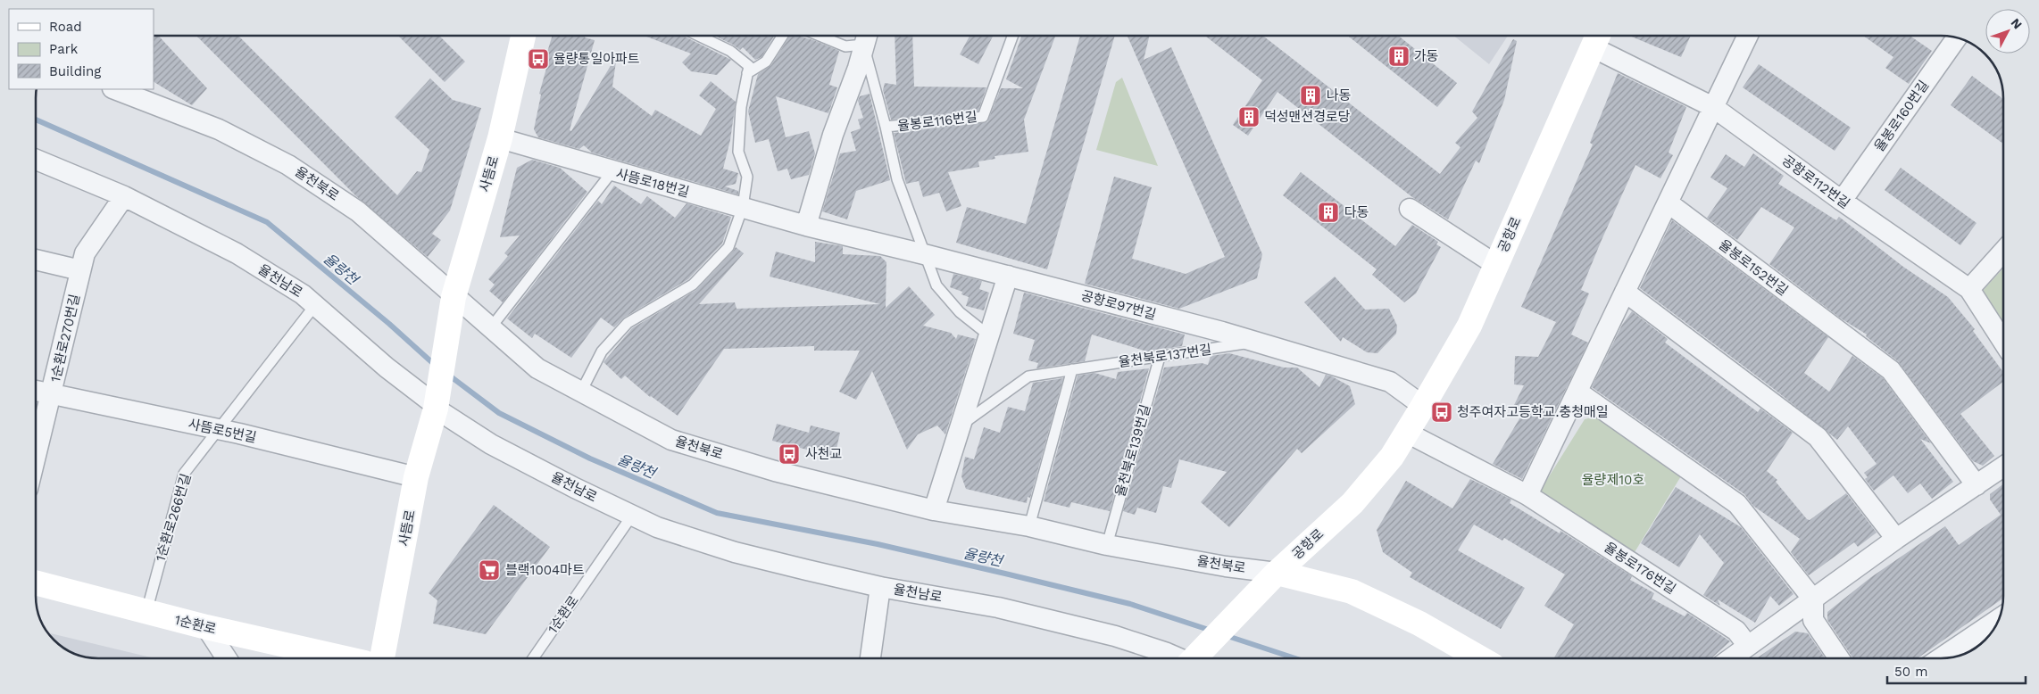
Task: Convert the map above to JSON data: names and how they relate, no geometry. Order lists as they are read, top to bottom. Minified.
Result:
{"streets":{"main road":["사뜸로","율천북로","공항로","1순환로"],"street":["율봉로160번길","공항로112번길","사뜸로18번길","율봉로152번길","율천남로","공항로97번길","1순환로270번길","사뜸로5번길","율봉로176번길"],"lane":["율봉로116번길","율천북로137번길","율천북로139번길","1순환로266번길"]},"crossings":[["율봉로160번길","공항로112번길"],["사뜸로","사뜸로18번길"],["사뜸로","율천북로"],["사뜸로","율천남로"],["사뜸로","사뜸로5번길"],["공항로112번길","공항로"],["사뜸로18번길","공항로97번길"],["율천북로","공항로"],["율천북로","율천북로139번길"],["공항로","공항로97번길"],["율천남로","1순환로270번길"],["율천남로","1순환로266번길"],["공항로97번길","율천북로137번길"],["1순환로270번길","사뜸로5번길"],["율천북로137번길","율천북로139번길"],["사뜸로5번길","1순환로266번길"],["1순환로266번길","1순환로"]],"water":["율량천"],"parks":["율량제10호"],"places":{"building":["가동","나동","덕성맨션경로당","다동"],"bus stop":["율량통일아파트","청주여자고등학교.충청매일","사천교"],"supermarket":["블랙1004마트"]},"legend":["Road","Park","Building"],"scale_bar":"50 m","north":"top right"}
